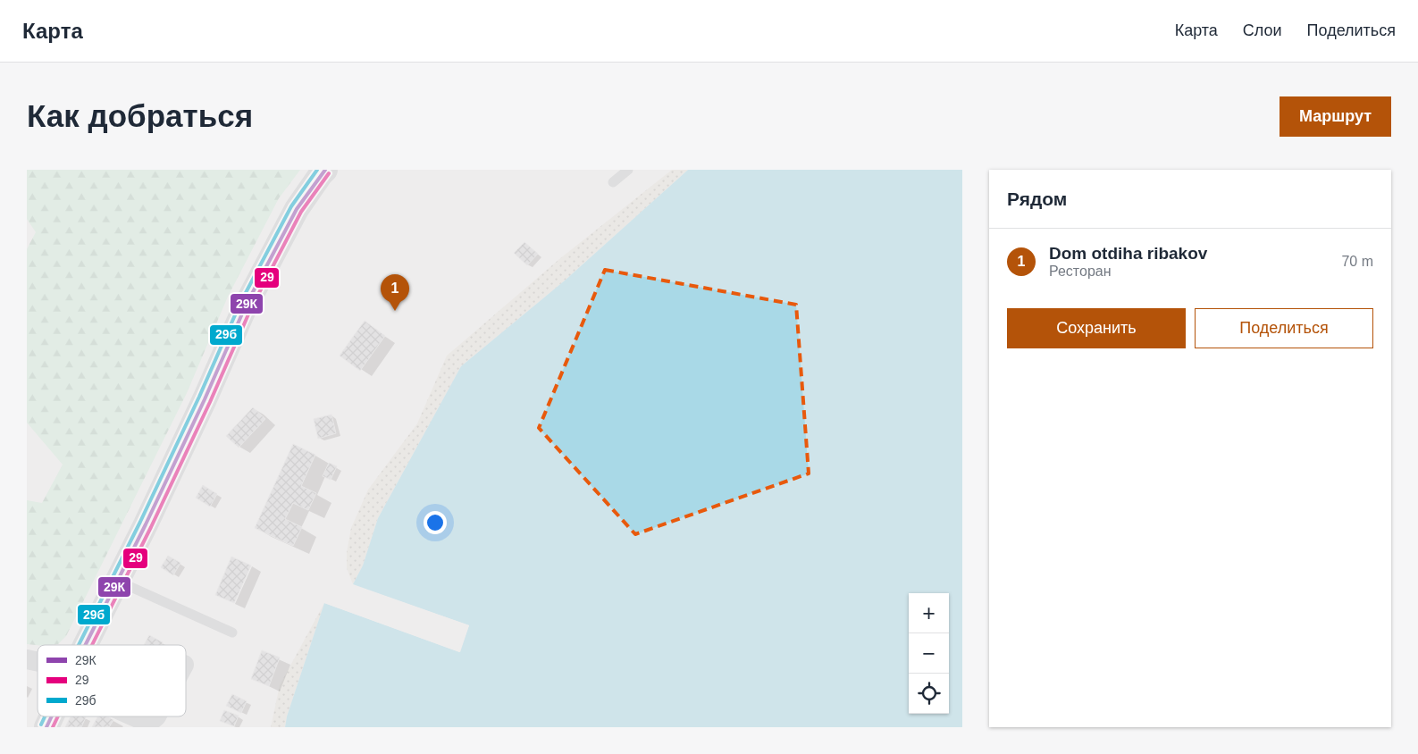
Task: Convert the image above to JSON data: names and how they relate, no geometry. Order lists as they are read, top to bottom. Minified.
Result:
{"lines":["transit line 29К","transit line 29б","transit line 29"],"legend":["29К","29","29б"],"page":{"header":"Карта","nav":["Карта","Слои","Поделиться"],"buttons":["Маршрут",["Сохранить","Поделиться"]],"title":"Как добраться","heading":"Рядом","list":[{"mark":"1","name":"Dom otdiha ribakov","note":"Ресторан","value":"70 m"}],"pins":"1","map_buttons":["+","−"]}}
